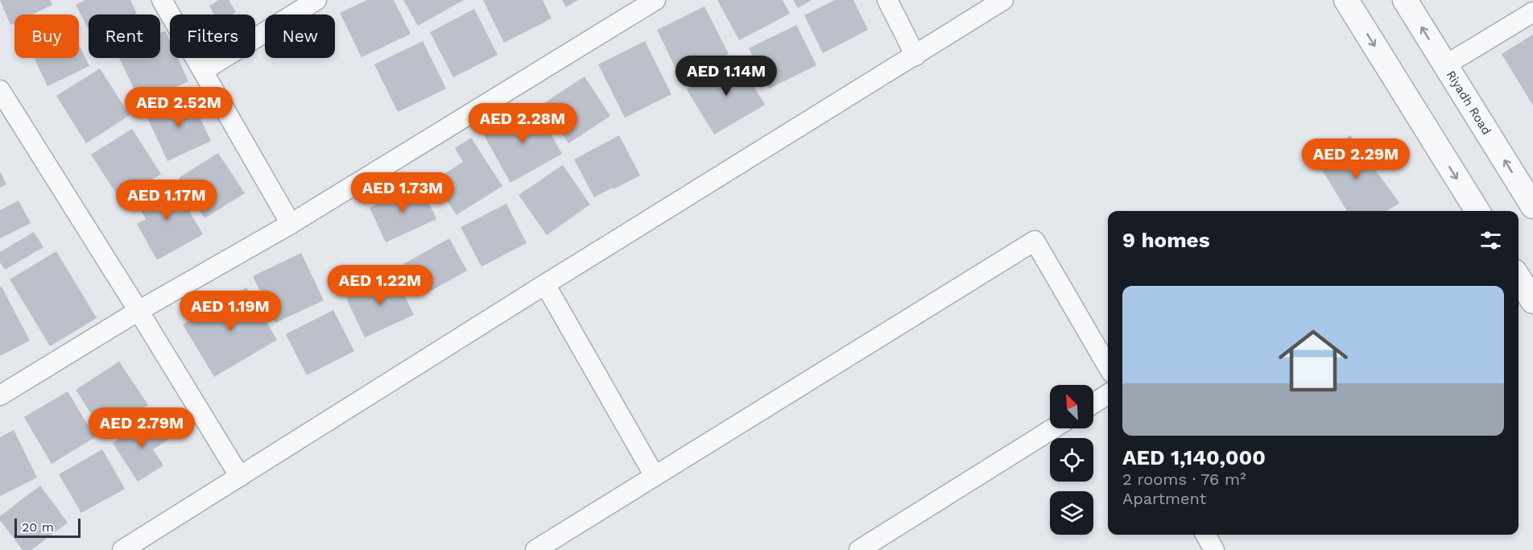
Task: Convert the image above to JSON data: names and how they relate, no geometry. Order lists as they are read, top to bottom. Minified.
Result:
{"streets":{"street":["Riyadh Road"]},"scale_bar":"20 m","north":"top left","page":{"chip":["Buy","Rent","Filters","New"],"price":["AED 1.14M","AED 2.52M","AED 2.28M","AED 2.29M","AED 1.73M","AED 1.17M","AED 1.22M","AED 1.19M","AED 2.79M"],"heading":"9 homes","list":[{"name":"AED 1,140,000","note":"2 rooms · 76 m² · Apartment"}],"scale":"20 m"}}
